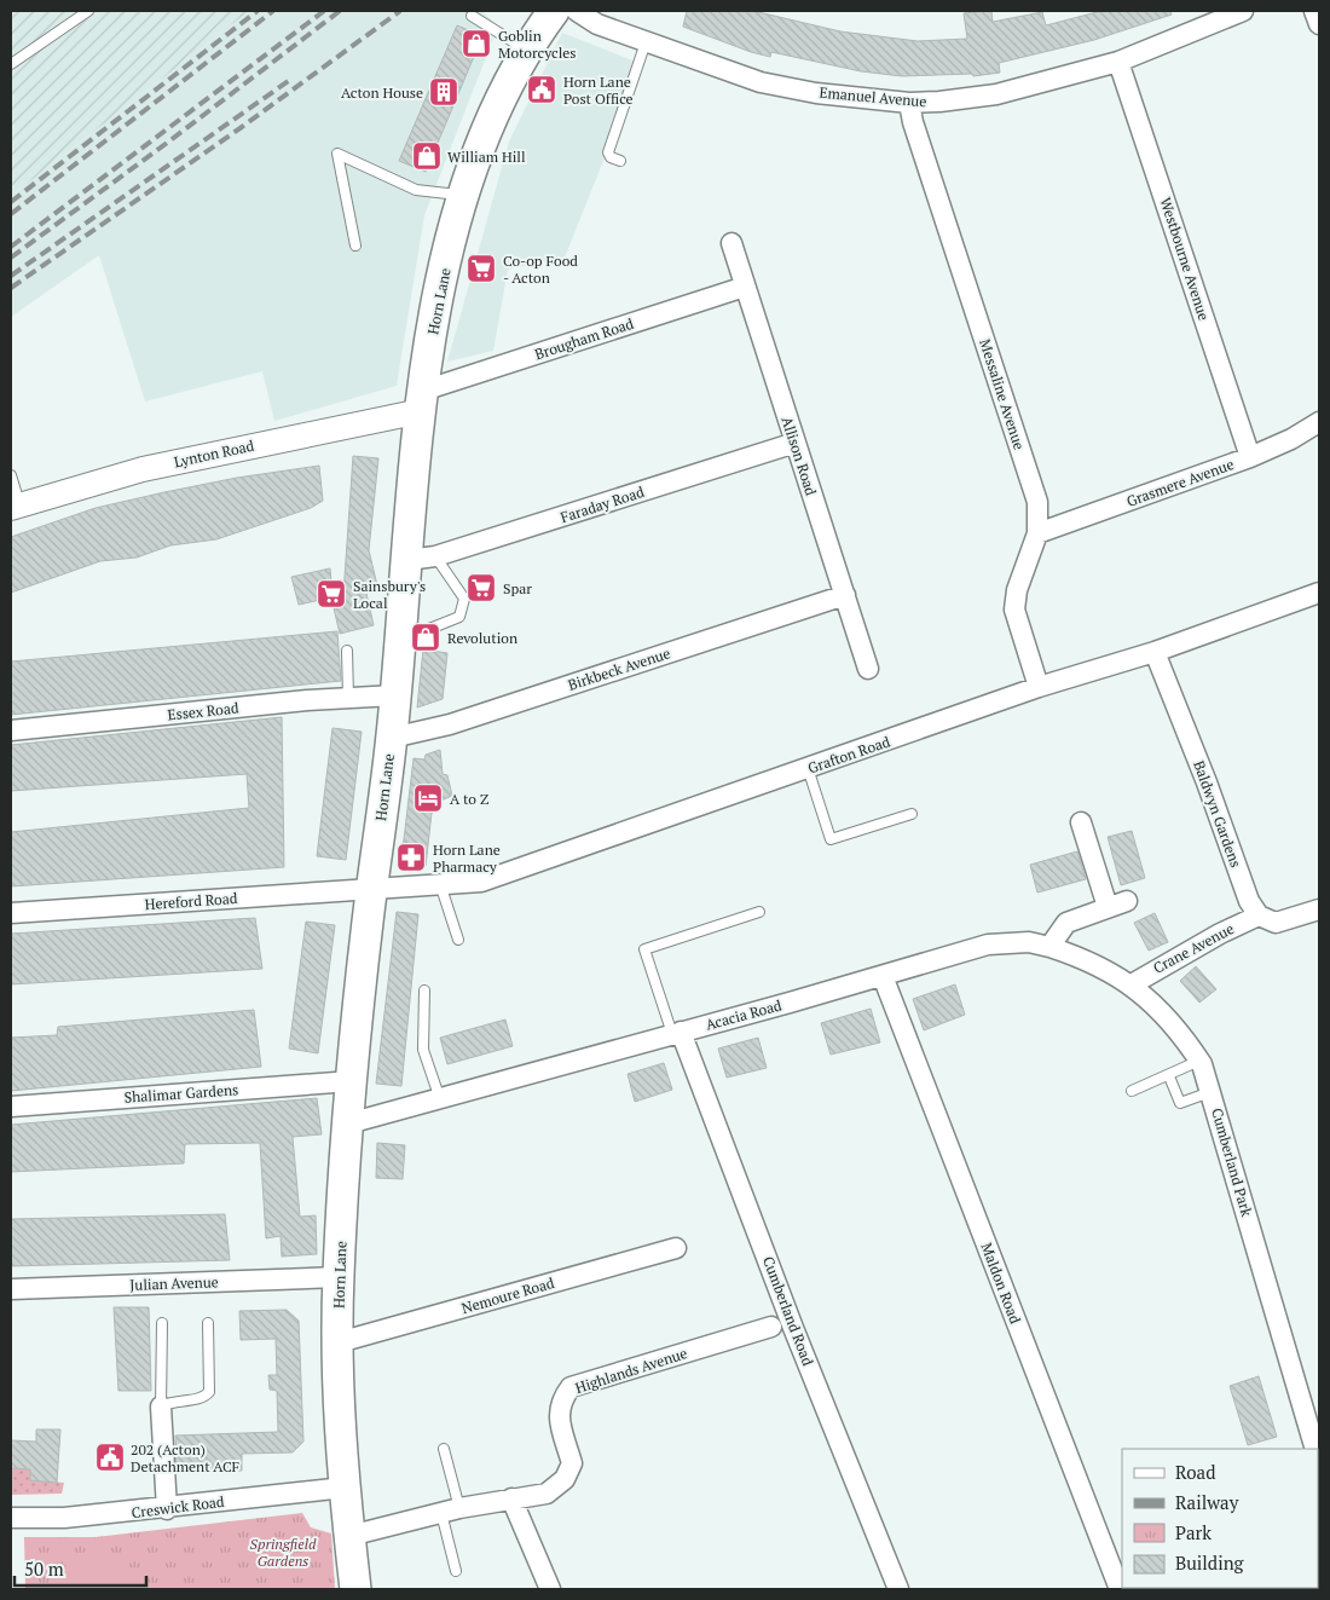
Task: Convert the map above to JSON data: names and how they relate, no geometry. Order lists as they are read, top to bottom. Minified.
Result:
{"streets":{"main road":["Horn Lane"],"street":["Emanuel Avenue","Westbourne Avenue","Brougham Road","Messaline Avenue","Lynton Road","Allison Road","Grasmere Avenue","Faraday Road","Birkbeck Avenue","Essex Road","Grafton Road","Baldwyn Gardens","Hereford Road","Crane Avenue","Acacia Road","Shalimar Gardens","Cumberland Park","Julian Avenue","Maldon Road","Nemoure Road","Cumberland Road","Highlands Avenue","Creswick Road"]},"crossings":[["Emanuel Avenue","Westbourne Avenue"],["Emanuel Avenue","Messaline Avenue"],["Westbourne Avenue","Grasmere Avenue"],["Horn Lane","Brougham Road"],["Horn Lane","Lynton Road"],["Horn Lane","Faraday Road"],["Horn Lane","Birkbeck Avenue"],["Horn Lane","Essex Road"],["Horn Lane","Grafton Road"],["Horn Lane","Hereford Road"],["Horn Lane","Acacia Road"],["Horn Lane","Shalimar Gardens"],["Horn Lane","Julian Avenue"],["Horn Lane","Nemoure Road"],["Horn Lane","Highlands Avenue"],["Horn Lane","Creswick Road"],["Brougham Road","Lynton Road"],["Brougham Road","Allison Road"],["Messaline Avenue","Grasmere Avenue"],["Messaline Avenue","Grafton Road"],["Allison Road","Faraday Road"],["Allison Road","Birkbeck Avenue"],["Grafton Road","Baldwyn Gardens"],["Grafton Road","Hereford Road"],["Baldwyn Gardens","Crane Avenue"],["Crane Avenue","Cumberland Park"],["Acacia Road","Cumberland Park"],["Acacia Road","Maldon Road"],["Acacia Road","Cumberland Road"],["Cumberland Road","Highlands Avenue"]],"parks":["Springfield Gardens"],"places":{"shop":["Goblin Motorcycles","William Hill","Revolution"],"public building":["Horn Lane Post Office","202 (Acton) Detachment ACF"],"building":["Acton House"],"supermarket":["Co-op Food - Acton","Spar","Sainsbury's Local"],"hotel":["A to Z"],"pharmacy":["Horn Lane Pharmacy"]},"legend":["Road","Railway","Park","Building"],"scale_bar":"50 m"}
